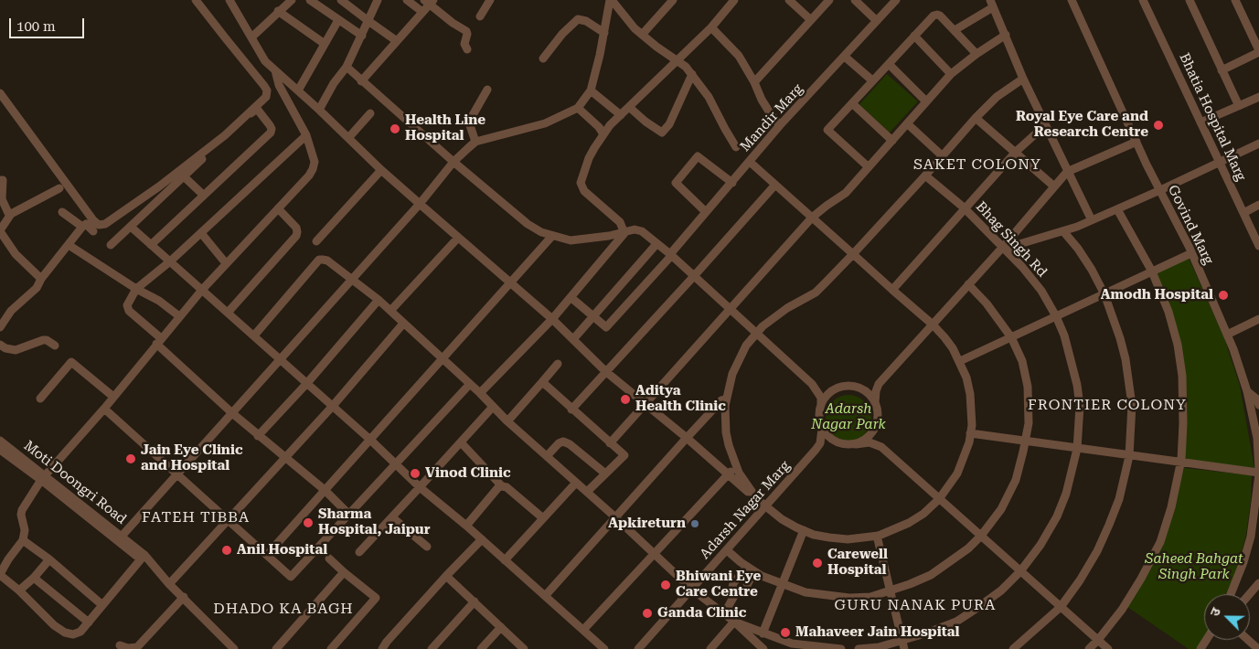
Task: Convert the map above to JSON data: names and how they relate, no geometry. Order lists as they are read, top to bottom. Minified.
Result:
{"streets":{"street":["Bhatia Hospital Marg","Mandir Marg","Govind Marg","Bhag Singh Rd","Moti Doongri Road","Adarsh Nagar Marg"]},"districts":["SAKET COLONY","FRONTIER COLONY","FATEH TIBBA","GURU NANAK PURA","DHADO KA BAGH"],"parks":["Adarsh Nagar Park","Saheed Bahgat Singh Park"],"places":["Royal Eye Care and Research Centre","Health Line Hospital","Amodh Hospital","Aditya Health Clinic","Jain Eye Clinic and Hospital","Vinod Clinic","Sharma Hospital, Jaipur","Apkireturn","Anil Hospital","Carewell Hospital","Bhiwani Eye Care Centre","Ganda Clinic","Mahaveer Jain Hospital"],"scale_bar":"100 m","north":"top left"}
